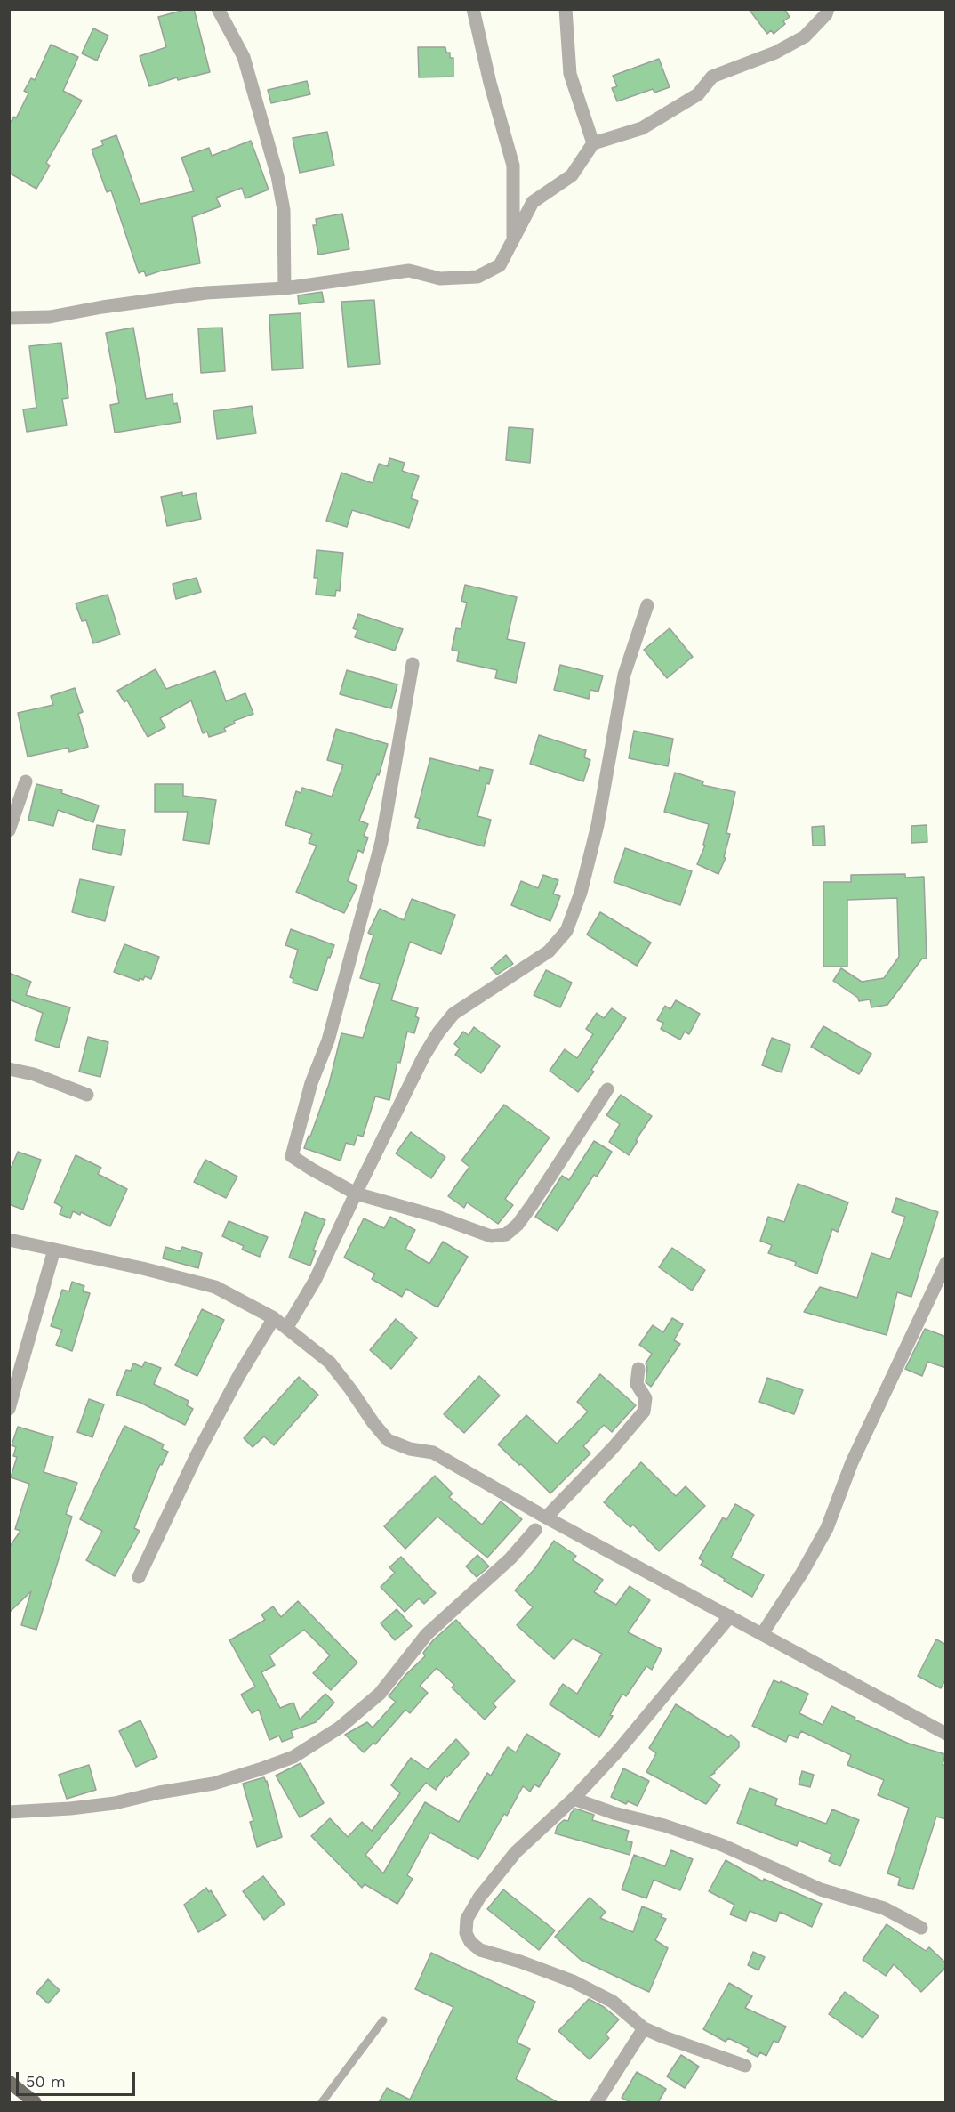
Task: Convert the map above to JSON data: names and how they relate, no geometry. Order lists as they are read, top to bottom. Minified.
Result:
{"scale_bar":"50 m"}
